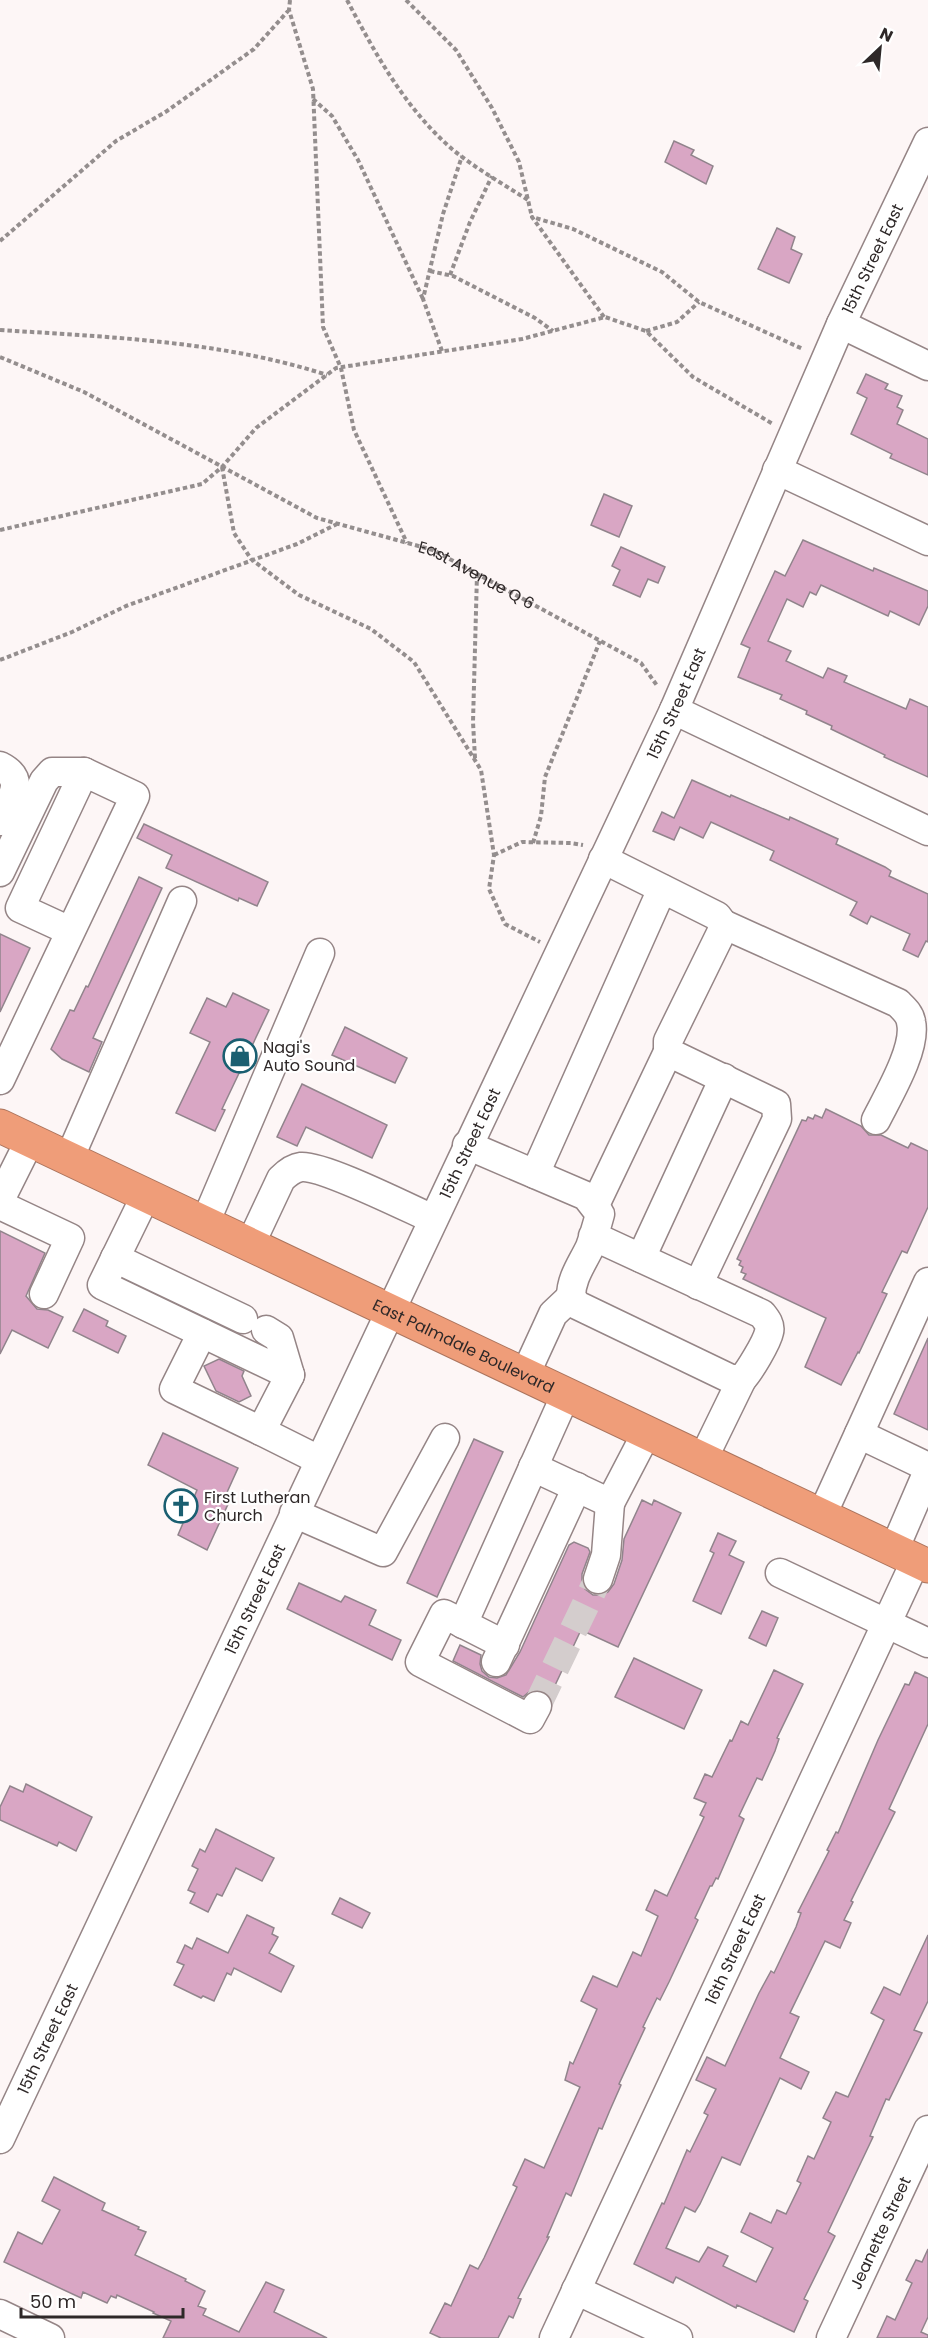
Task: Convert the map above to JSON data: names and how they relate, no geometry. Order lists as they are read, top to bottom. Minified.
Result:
{"streets":{"highway":["East Palmdale Boulevard"],"street":["15th Street East","16th Street East","Jeanette Street"],"path":["East Avenue Q 6"]},"crossings":[["15th Street East","East Avenue Q 6"],["15th Street East","East Palmdale Boulevard"],["East Palmdale Boulevard","16th Street East"]],"places":{"shop":["Nagi's Auto Sound"],"church":["First Lutheran Church"]},"scale_bar":"50 m","north":"top right"}
